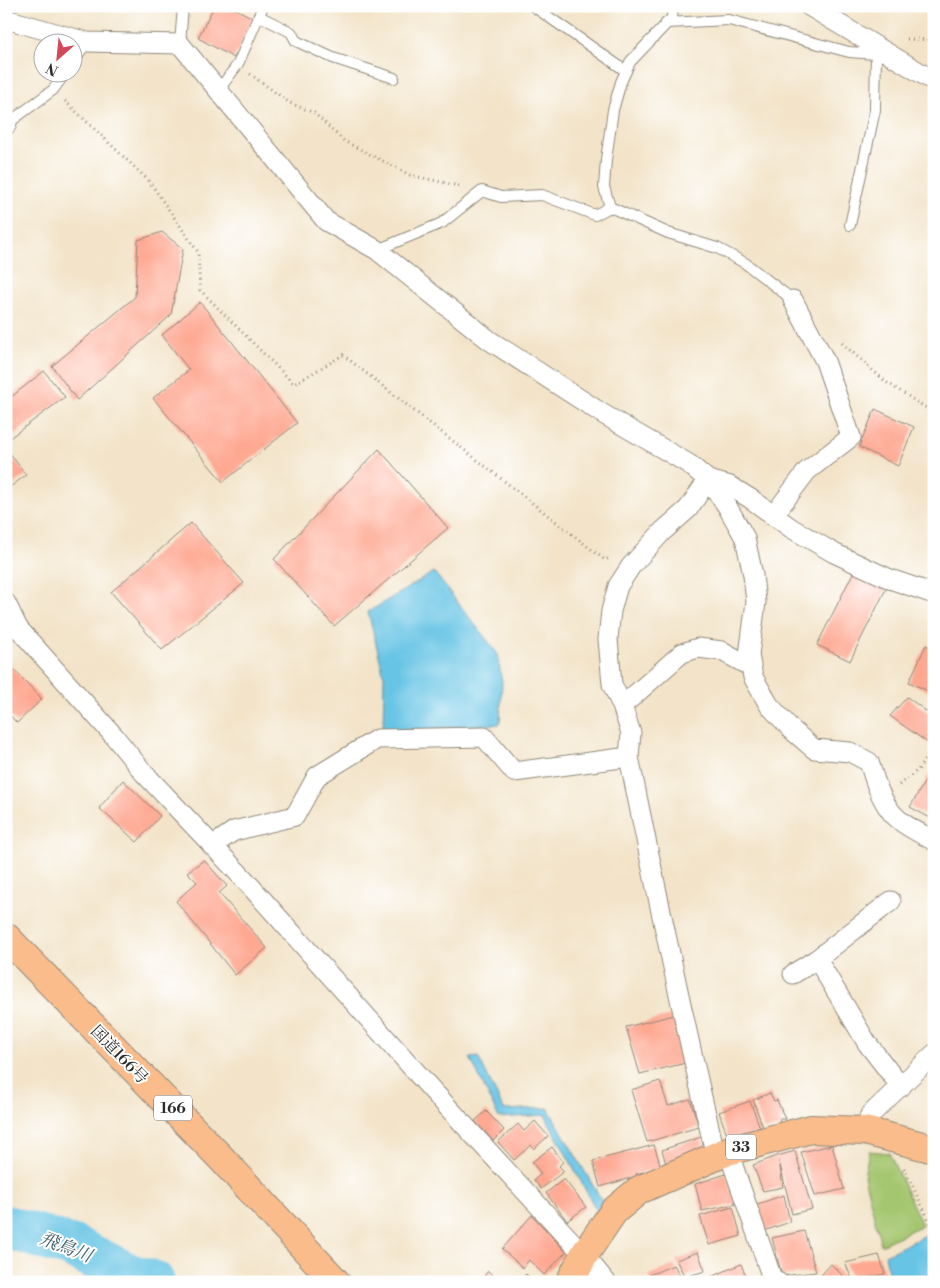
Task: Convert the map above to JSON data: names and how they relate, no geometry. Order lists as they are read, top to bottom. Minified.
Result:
{"streets":{"main road":["国道166号","166","33"]},"water":["飛鳥川"],"north":"bottom left"}
